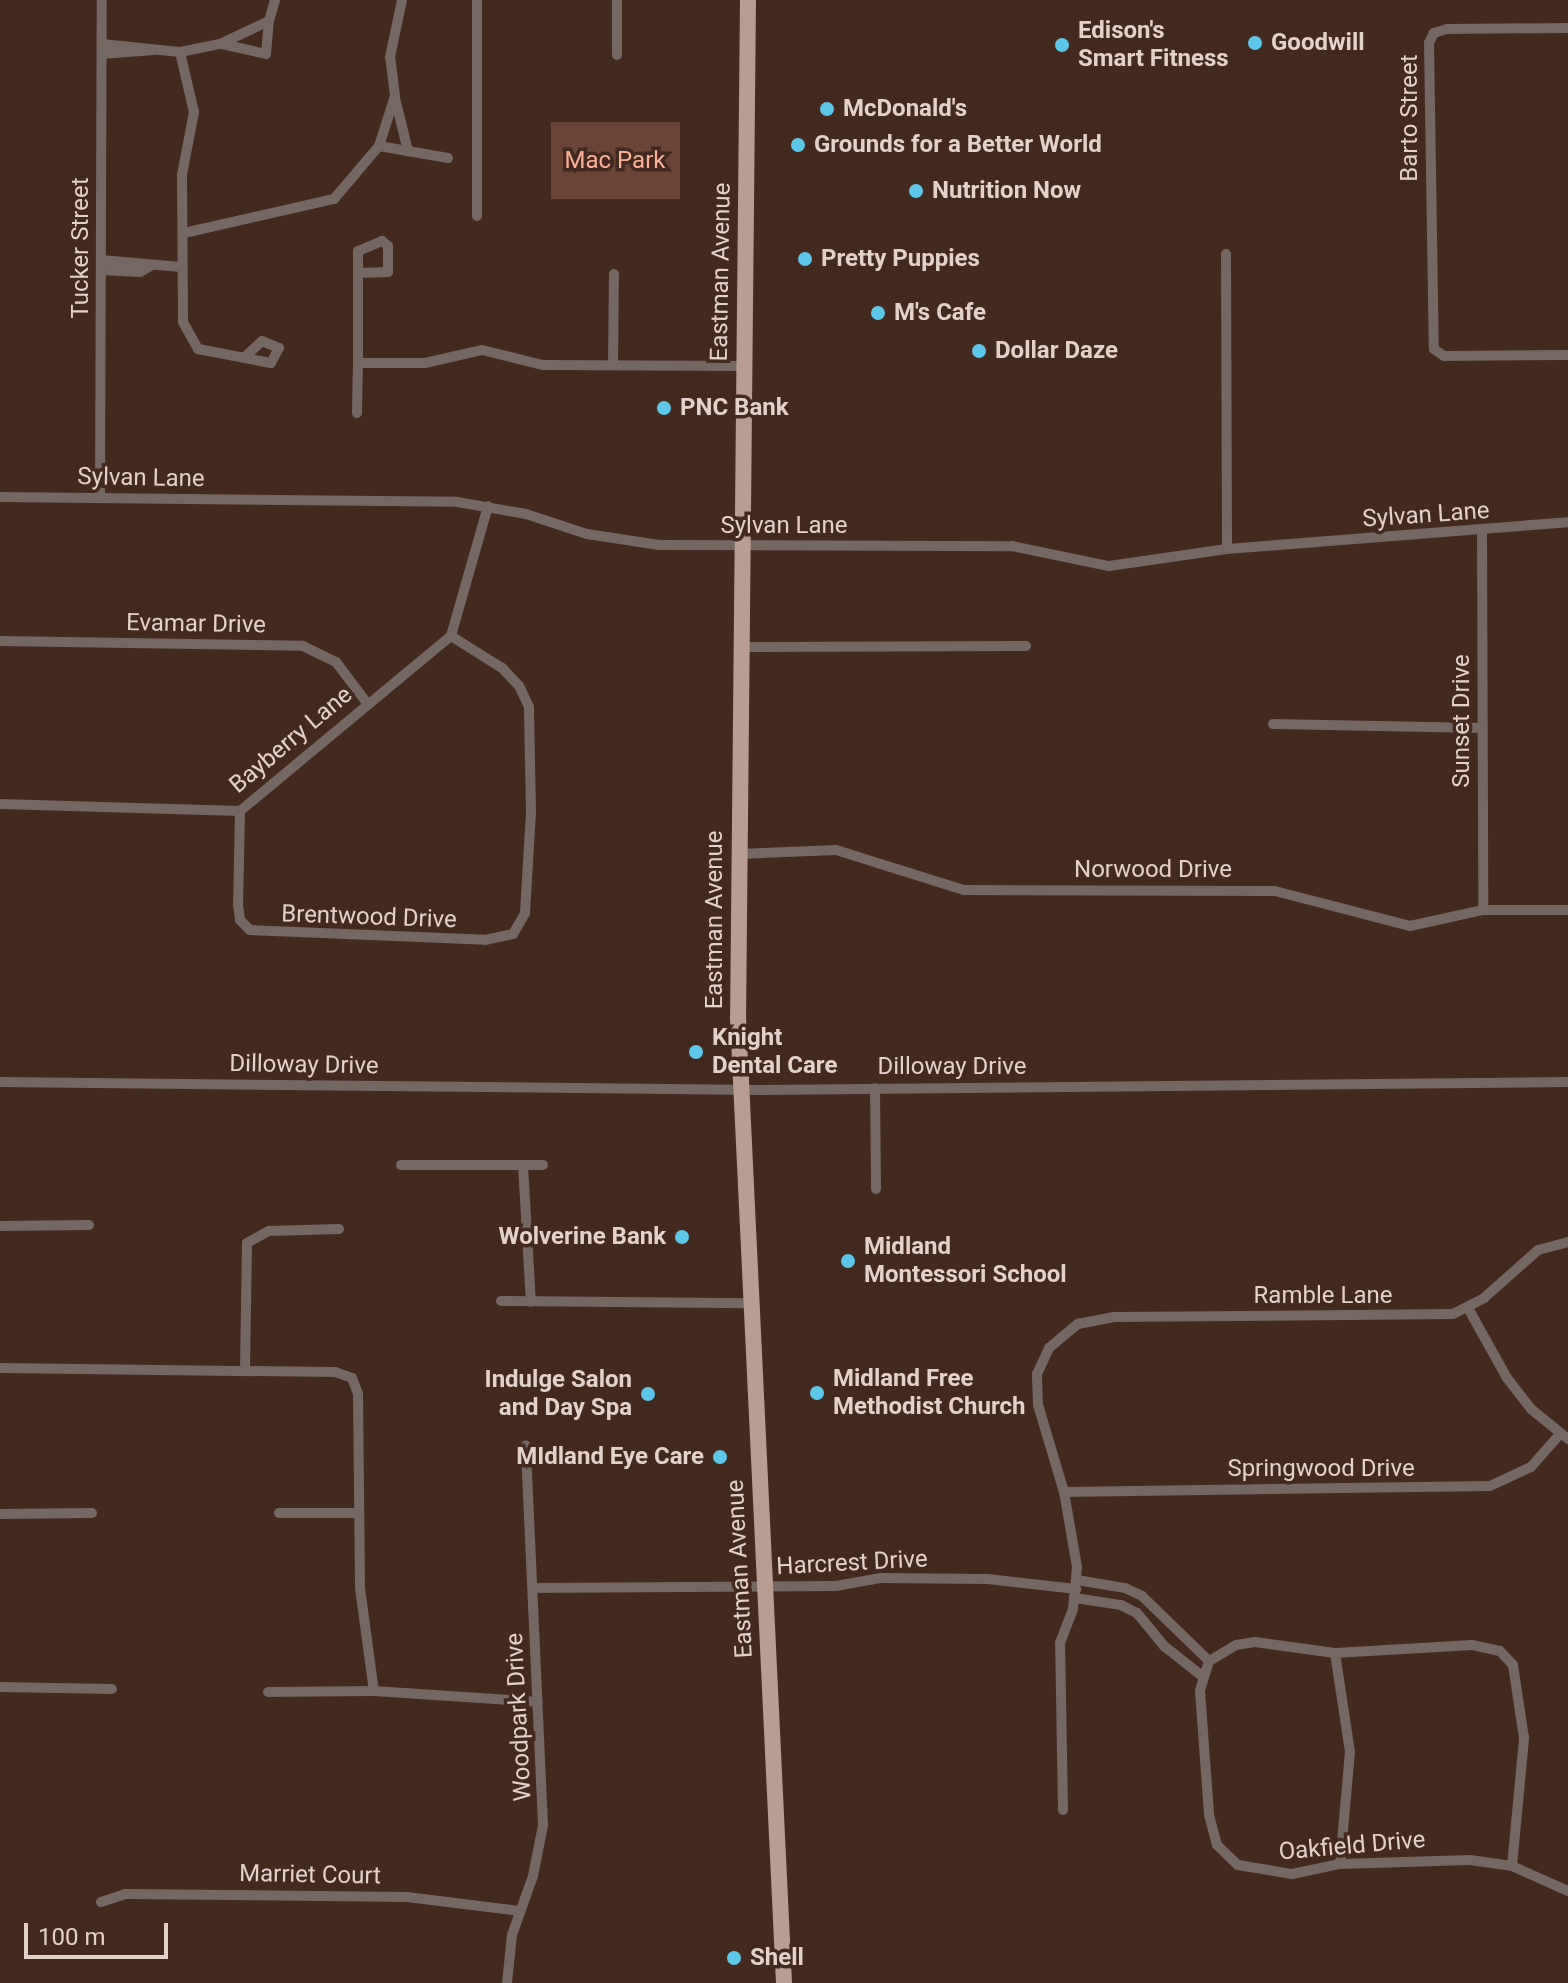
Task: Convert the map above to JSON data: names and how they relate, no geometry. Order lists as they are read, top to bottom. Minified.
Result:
{"streets":{"main road":["Eastman Avenue"],"street":["Barto Street","Tucker Street","Sylvan Lane","Evamar Drive","Sunset Drive","Bayberry Lane","Norwood Drive","Brentwood Drive","Dilloway Drive","Ramble Lane","Springwood Drive","Harcrest Drive","Woodpark Drive","Oakfield Drive","Marriet Court"]},"crossings":[["Tucker Street","Sylvan Lane"],["Eastman Avenue","Sylvan Lane"],["Eastman Avenue","Norwood Drive"],["Eastman Avenue","Dilloway Drive"],["Eastman Avenue","Harcrest Drive"],["Sylvan Lane","Sunset Drive"],["Evamar Drive","Bayberry Lane"],["Sunset Drive","Norwood Drive"],["Bayberry Lane","Brentwood Drive"],["Ramble Lane","Springwood Drive"],["Harcrest Drive","Woodpark Drive"],["Woodpark Drive","Marriet Court"]],"parks":["Mac Park"],"places":["Goodwill","Edison's Smart Fitness","McDonald's","Grounds for a Better World","Nutrition Now","Pretty Puppies","M's Cafe","Dollar Daze","PNC Bank","Knight Dental Care","Wolverine Bank","Midland Montessori School","Midland Free Methodist Church","Indulge Salon and Day Spa","MIdland Eye Care","Shell"],"scale_bar":"100 m"}
